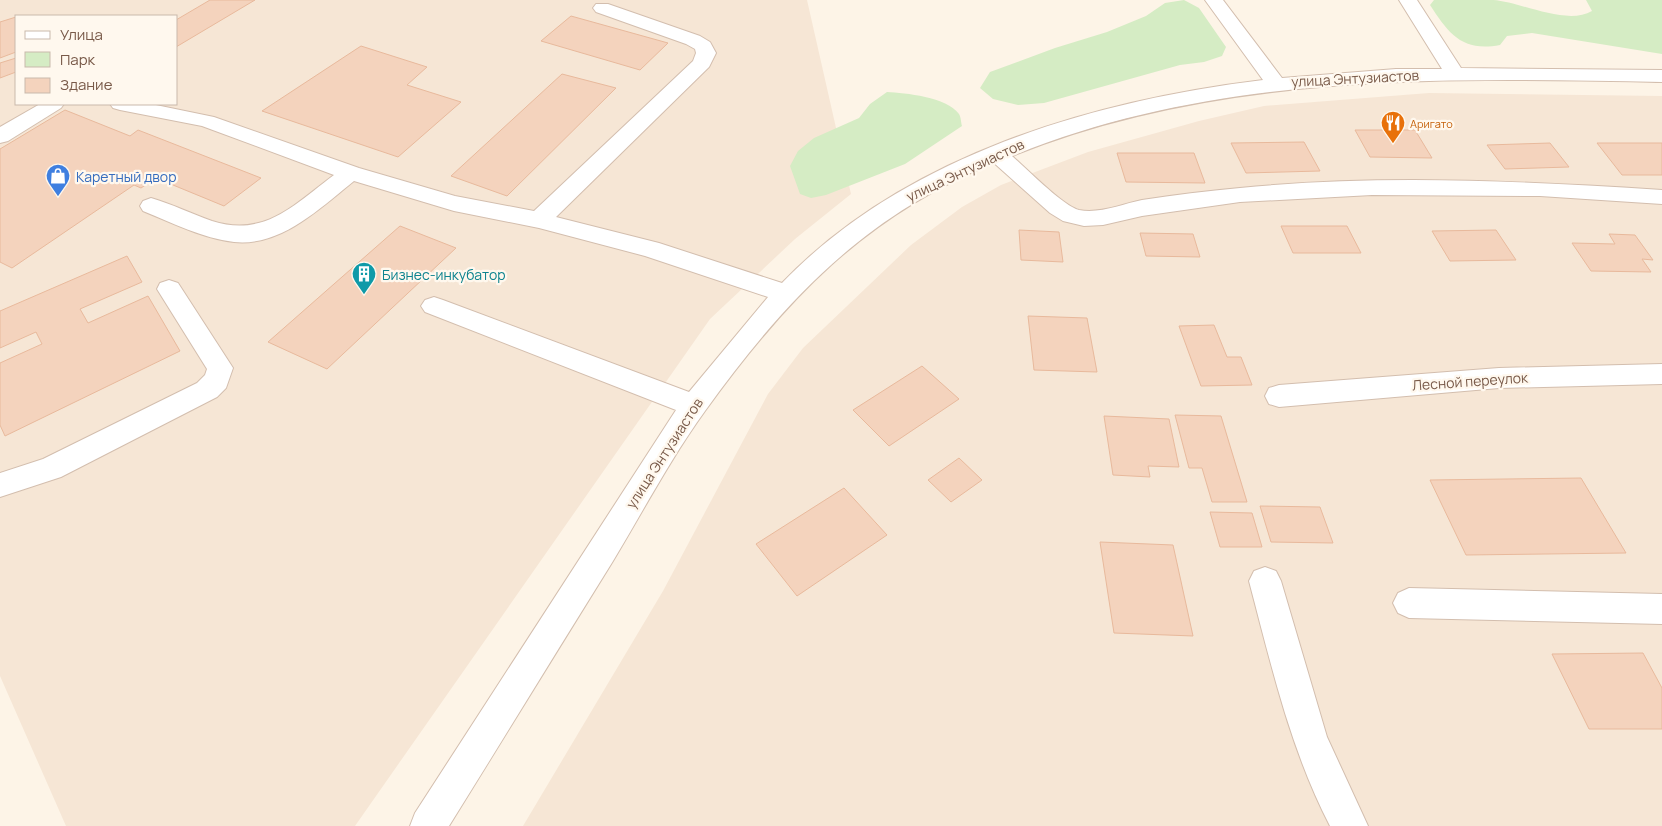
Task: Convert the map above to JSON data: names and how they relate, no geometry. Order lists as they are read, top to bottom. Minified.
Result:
{"streets":{"street":["улица Энтузиастов","Лесной переулок"]},"places":{"restaurant":["Аригато"],"shop":["Каретный двор"],"building":["Бизнес-инкубатор"]},"legend":["Улица","Парк","Здание"]}
